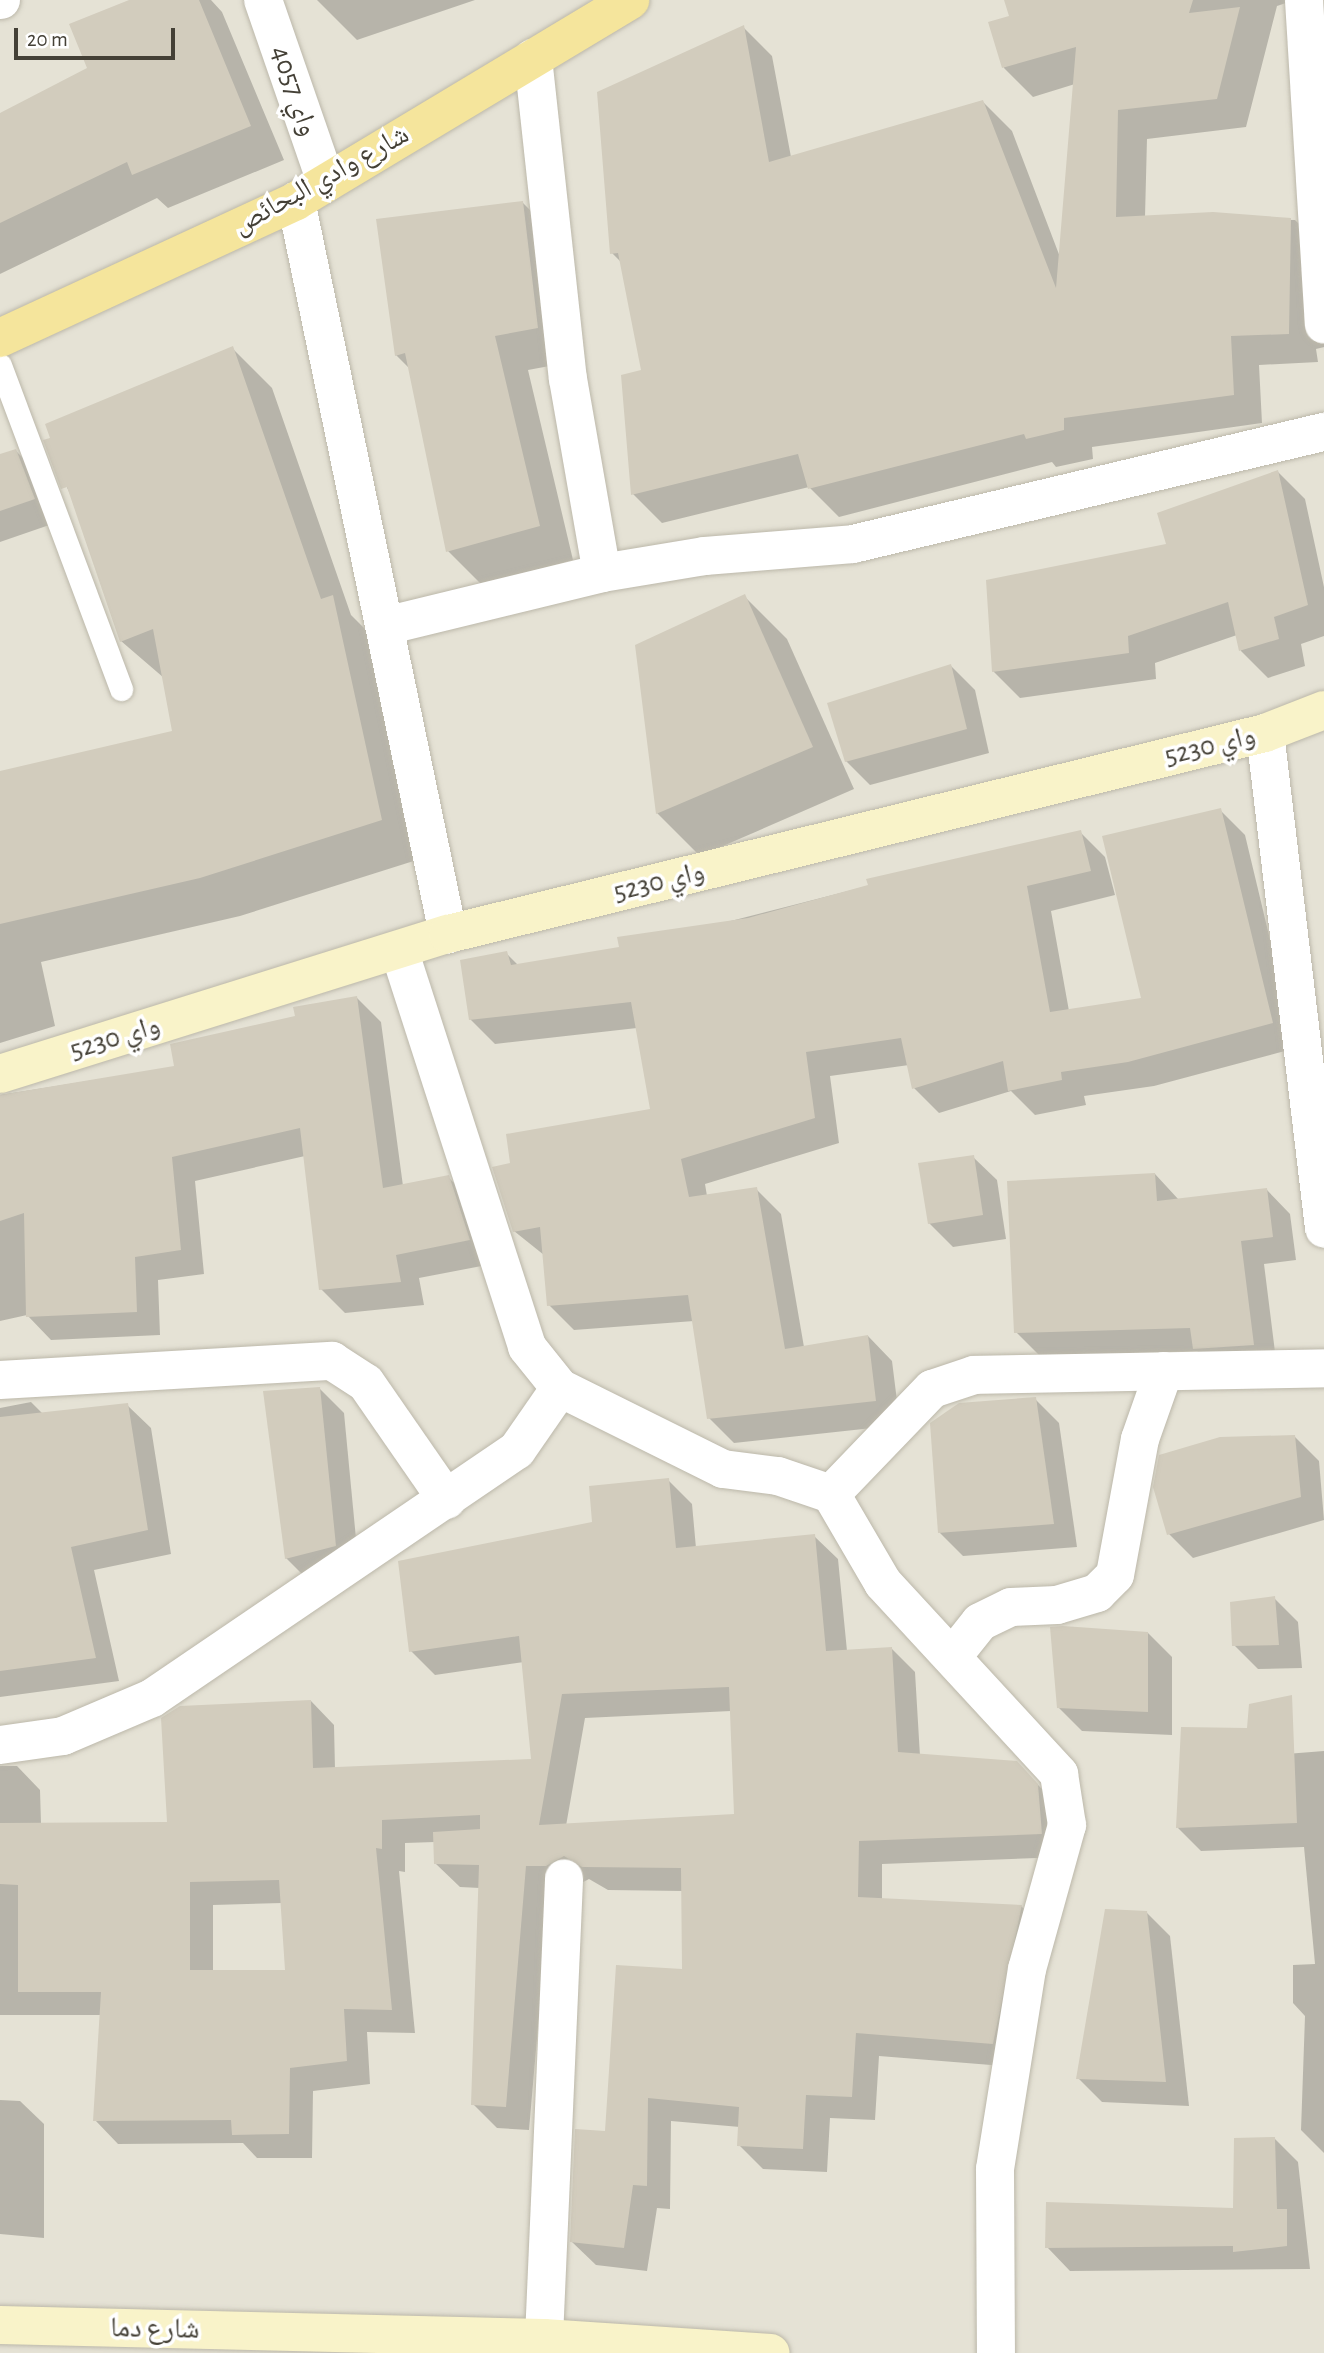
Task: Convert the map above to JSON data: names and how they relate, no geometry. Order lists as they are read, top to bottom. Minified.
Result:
{"streets":{"main road":["شارع وادي البحائص"],"street":["واي 4057","واي 5230","شارع دما"]},"crossings":[["واي 4057","شارع وادي البحائص"],["واي 4057","واي 5230"]],"scale_bar":"20 m"}
